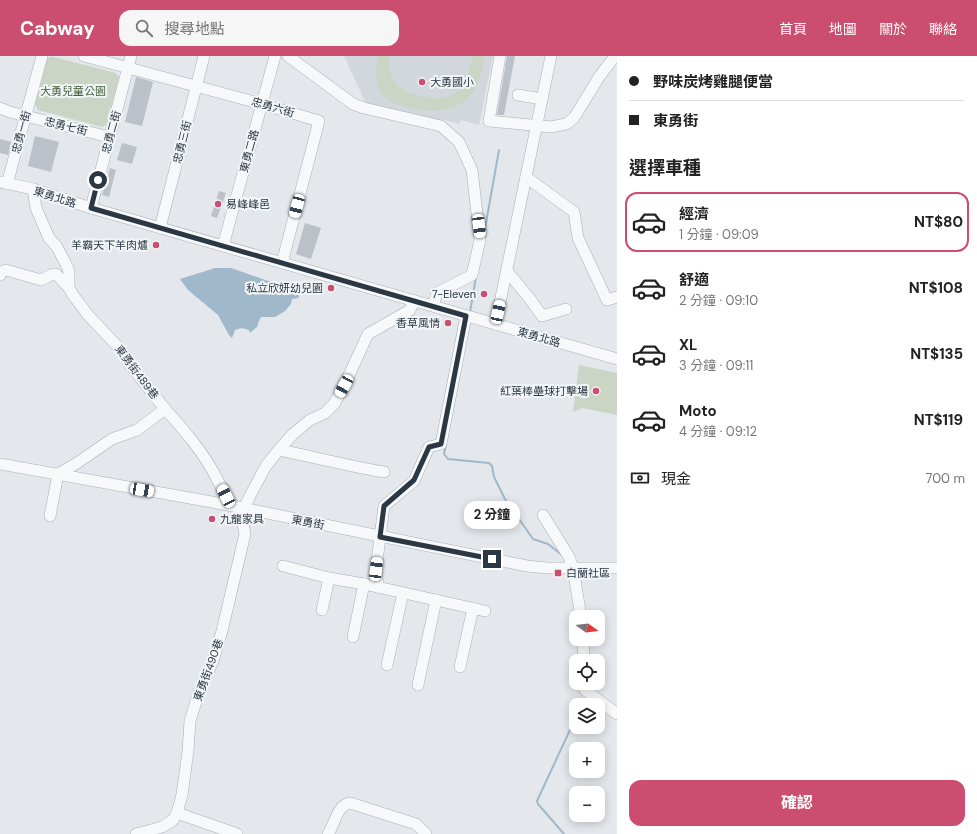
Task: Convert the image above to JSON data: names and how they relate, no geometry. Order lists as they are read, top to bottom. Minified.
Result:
{"streets":{"street":["忠勇六街","忠勇七街","忠勇一街","忠勇二街","忠勇三街","東勇二路","東勇北路","東勇街489巷","東勇街","東勇街490巷"]},"crossings":[["忠勇六街","忠勇二街"],["忠勇六街","忠勇三街"],["忠勇六街","東勇二路"],["忠勇六街","東勇北路"],["忠勇七街","忠勇一街"],["忠勇七街","忠勇二街"],["忠勇一街","東勇北路"],["忠勇二街","東勇北路"],["忠勇三街","東勇北路"],["東勇二路","東勇北路"],["東勇北路","東勇街489巷"],["東勇街489巷","東勇街"],["東勇街","東勇街490巷"]],"parks":["大勇兒童公園"],"places":{"other":["大勇國小","易峰峰邑","羊霸天下羊肉爐","私立欣妍幼兒園","7-Eleven","香草風情","紅葉棒壘球打擊場","九龍家具"],"transit":["白蘭社區"]},"north":"right","page":{"header":"Cabway","search":"搜尋地點","nav":["首頁","地圖","關於","聯絡"],"banner":["野味炭烤雞腿便當","東勇街"],"heading":"選擇車種","list":[{"name":"經濟","note":"1 分鐘 · 09:09","value":"NT$80"},{"name":"舒適","note":"2 分鐘 · 09:10","value":"NT$108"},{"name":"XL","note":"3 分鐘 · 09:11","value":"NT$135"},{"name":"Moto","note":"4 分鐘 · 09:12","value":"NT$119"}],"pay":["現金","700 m"],"bubble":"2 分鐘","map_buttons":["+","−"],"buttons":"確認"}}
